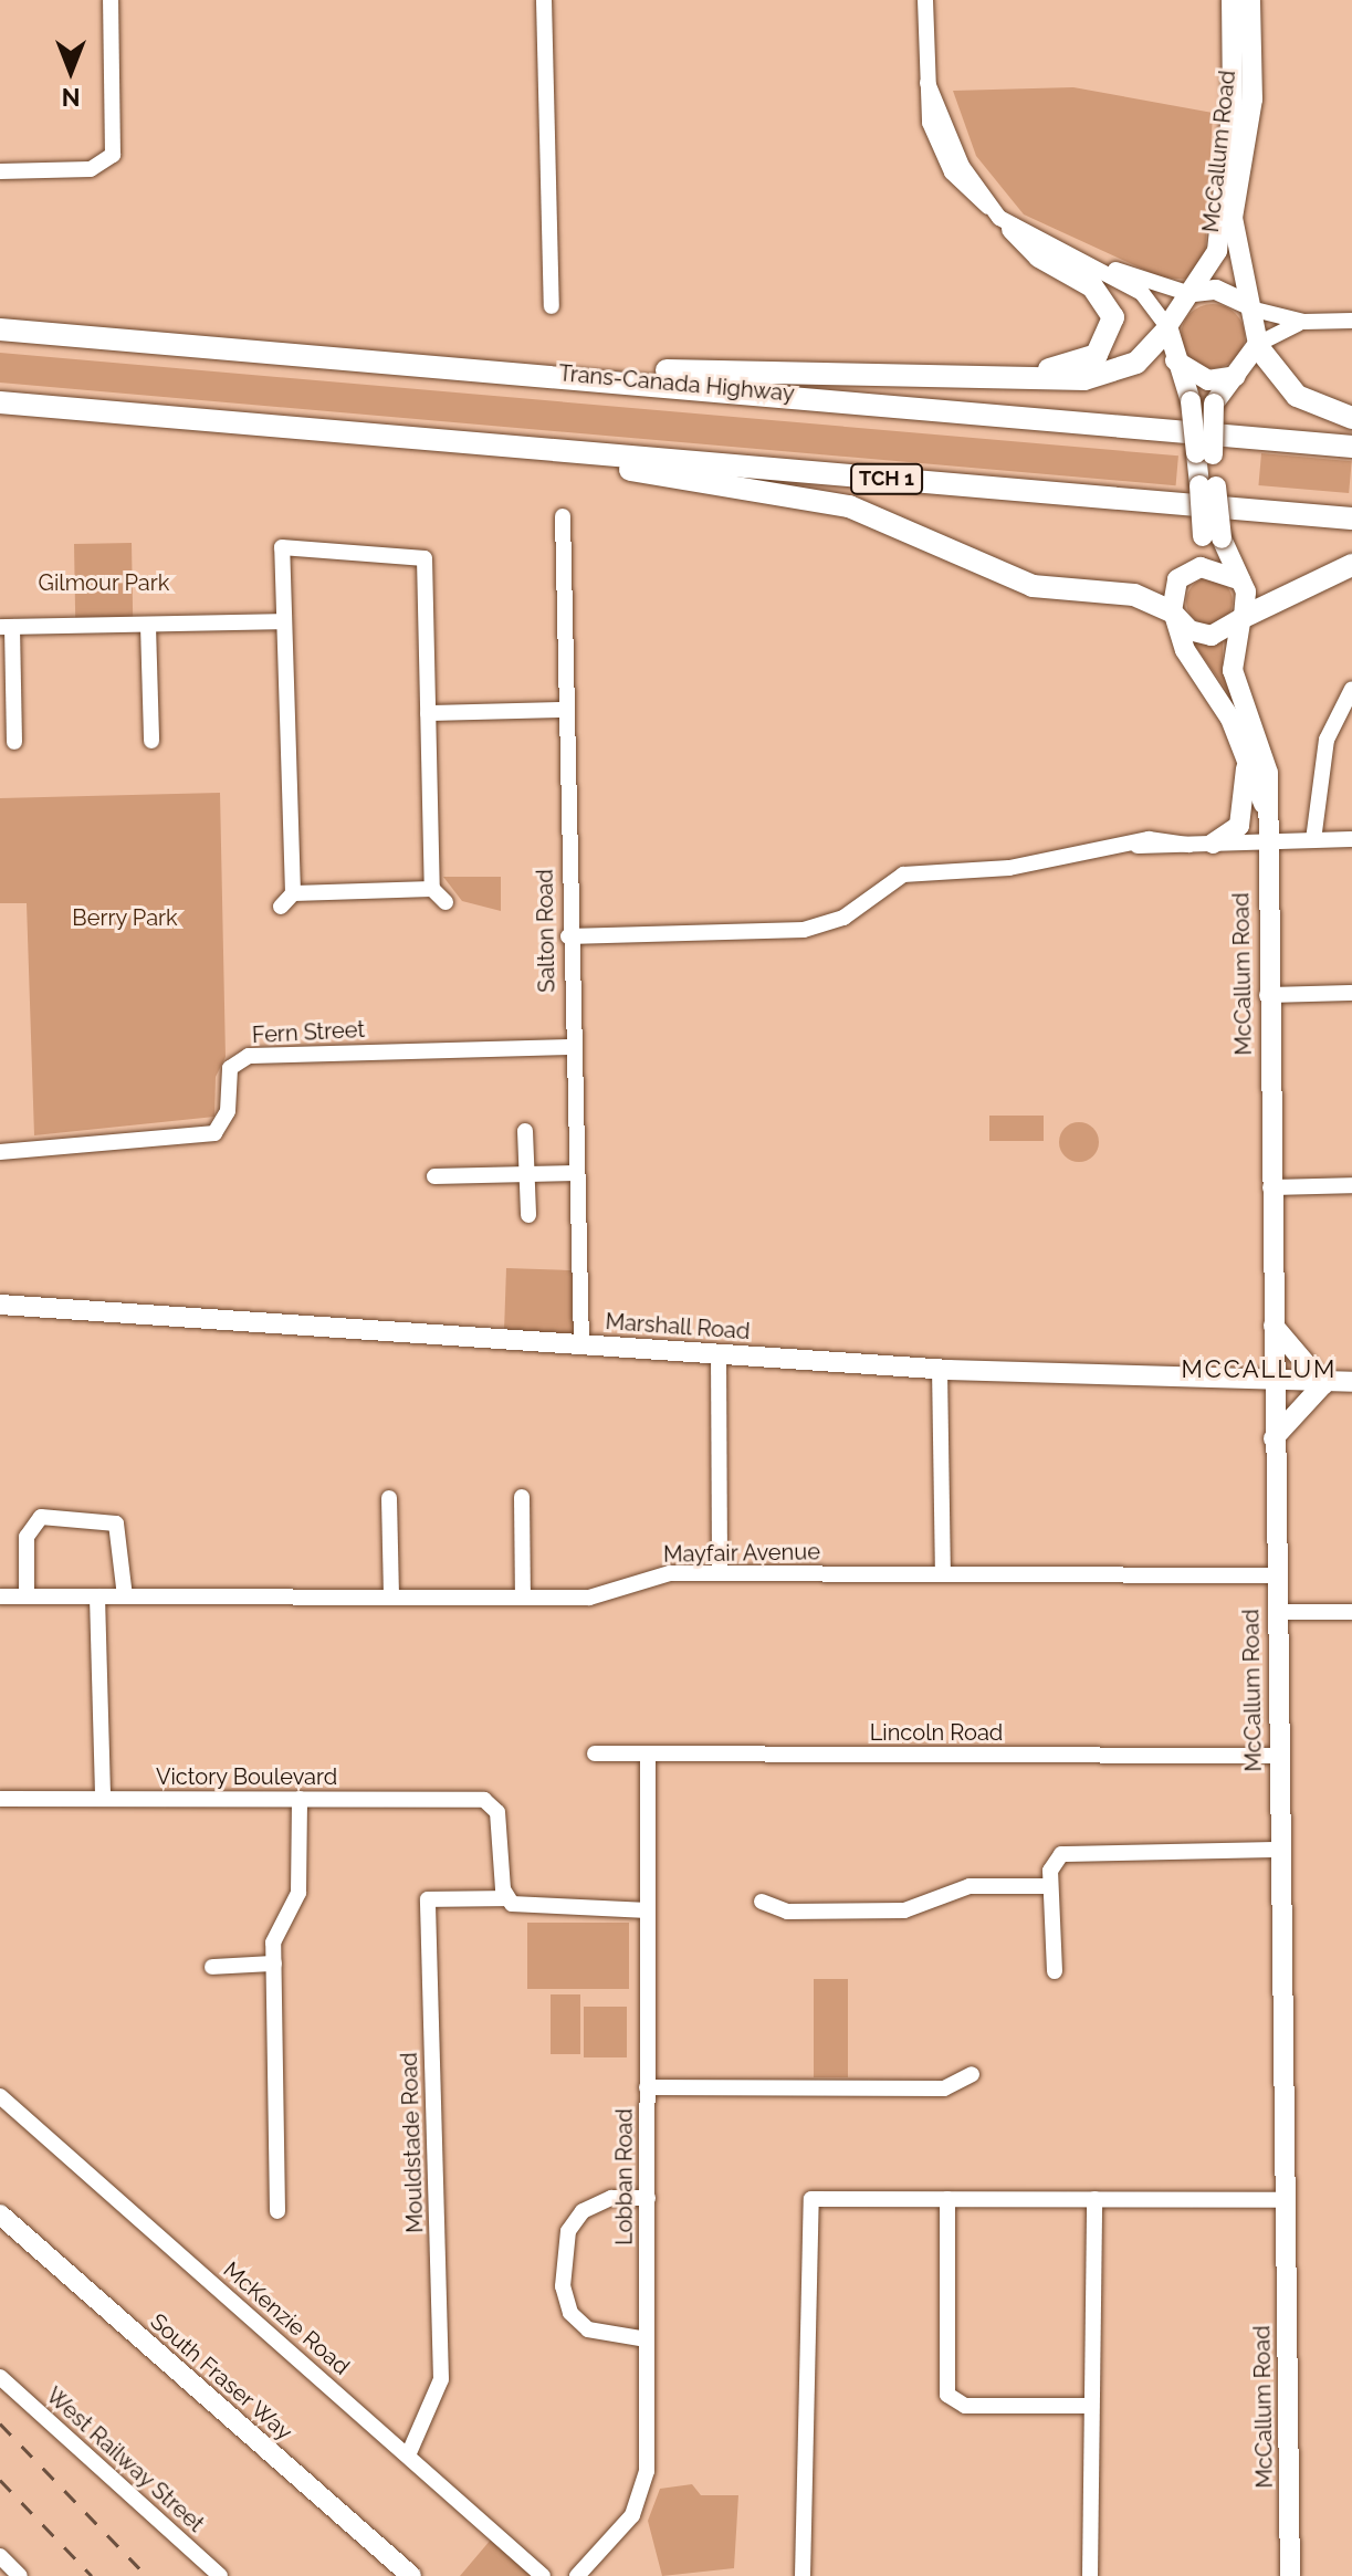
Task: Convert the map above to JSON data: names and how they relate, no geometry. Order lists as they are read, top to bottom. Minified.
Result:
{"streets":{"highway":["Trans-Canada Highway","TCH 1"],"main road":["McCallum Road","Marshall Road","South Fraser Way"],"street":["Salton Road","Fern Street","Mayfair Avenue","Lincoln Road","Victory Boulevard","Mouldstade Road","Lobban Road","McKenzie Road","West Railway Street"]},"crossings":[["McCallum Road","Marshall Road"],["McCallum Road","Mayfair Avenue"],["McCallum Road","Lincoln Road"],["Salton Road","Fern Street"],["Salton Road","Marshall Road"],["Lincoln Road","Lobban Road"],["Victory Boulevard","Mouldstade Road"],["Mouldstade Road","McKenzie Road"]],"districts":["MCCALLUM"],"parks":["Gilmour Park","Berry Park"],"north":"bottom"}
